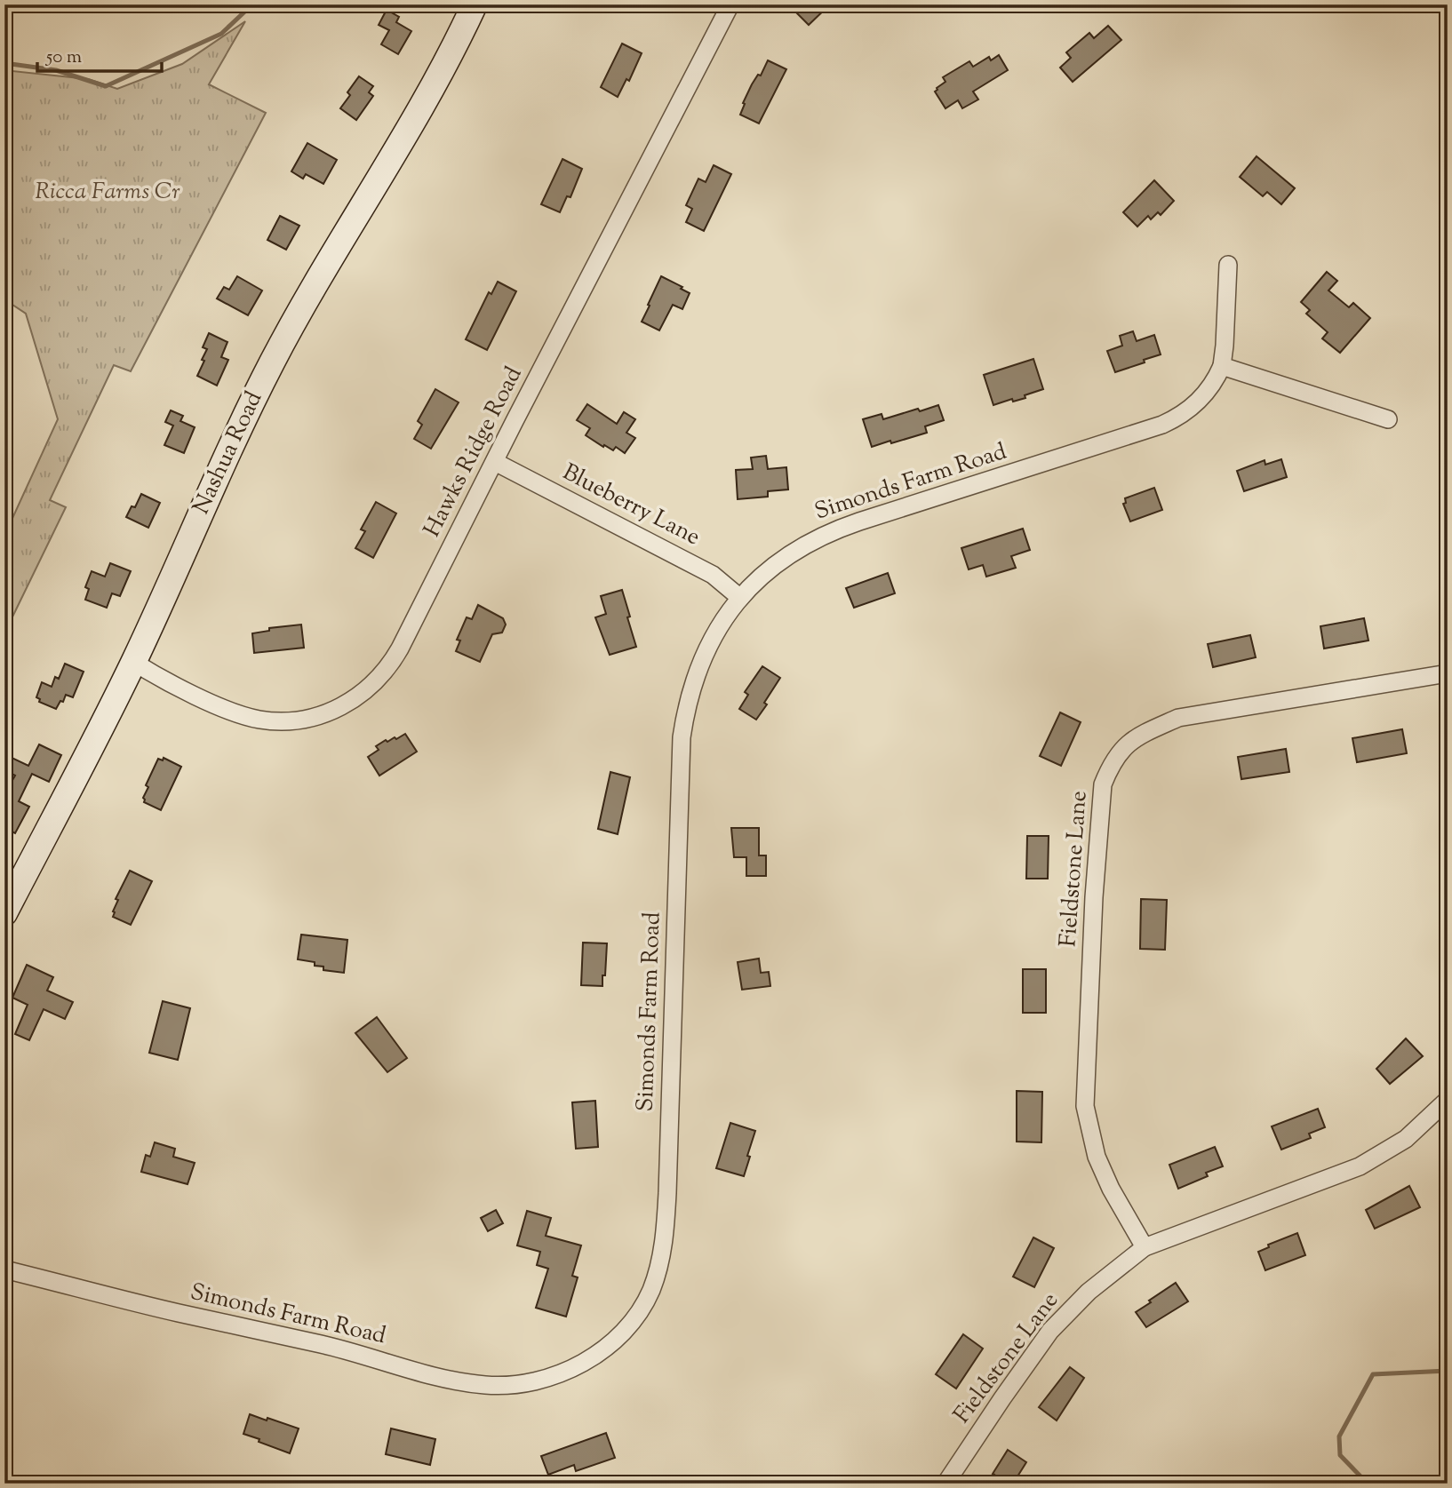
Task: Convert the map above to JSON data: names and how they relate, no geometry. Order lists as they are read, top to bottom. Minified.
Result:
{"streets":{"main road":["Nashua Road"],"street":["Hawks Ridge Road","Simonds Farm Road","Blueberry Lane","Fieldstone Lane"]},"crossings":[["Hawks Ridge Road","Nashua Road"],["Hawks Ridge Road","Blueberry Lane"],["Simonds Farm Road","Blueberry Lane"]],"parks":["Ricca Farms Cr"],"scale_bar":"50 m"}
